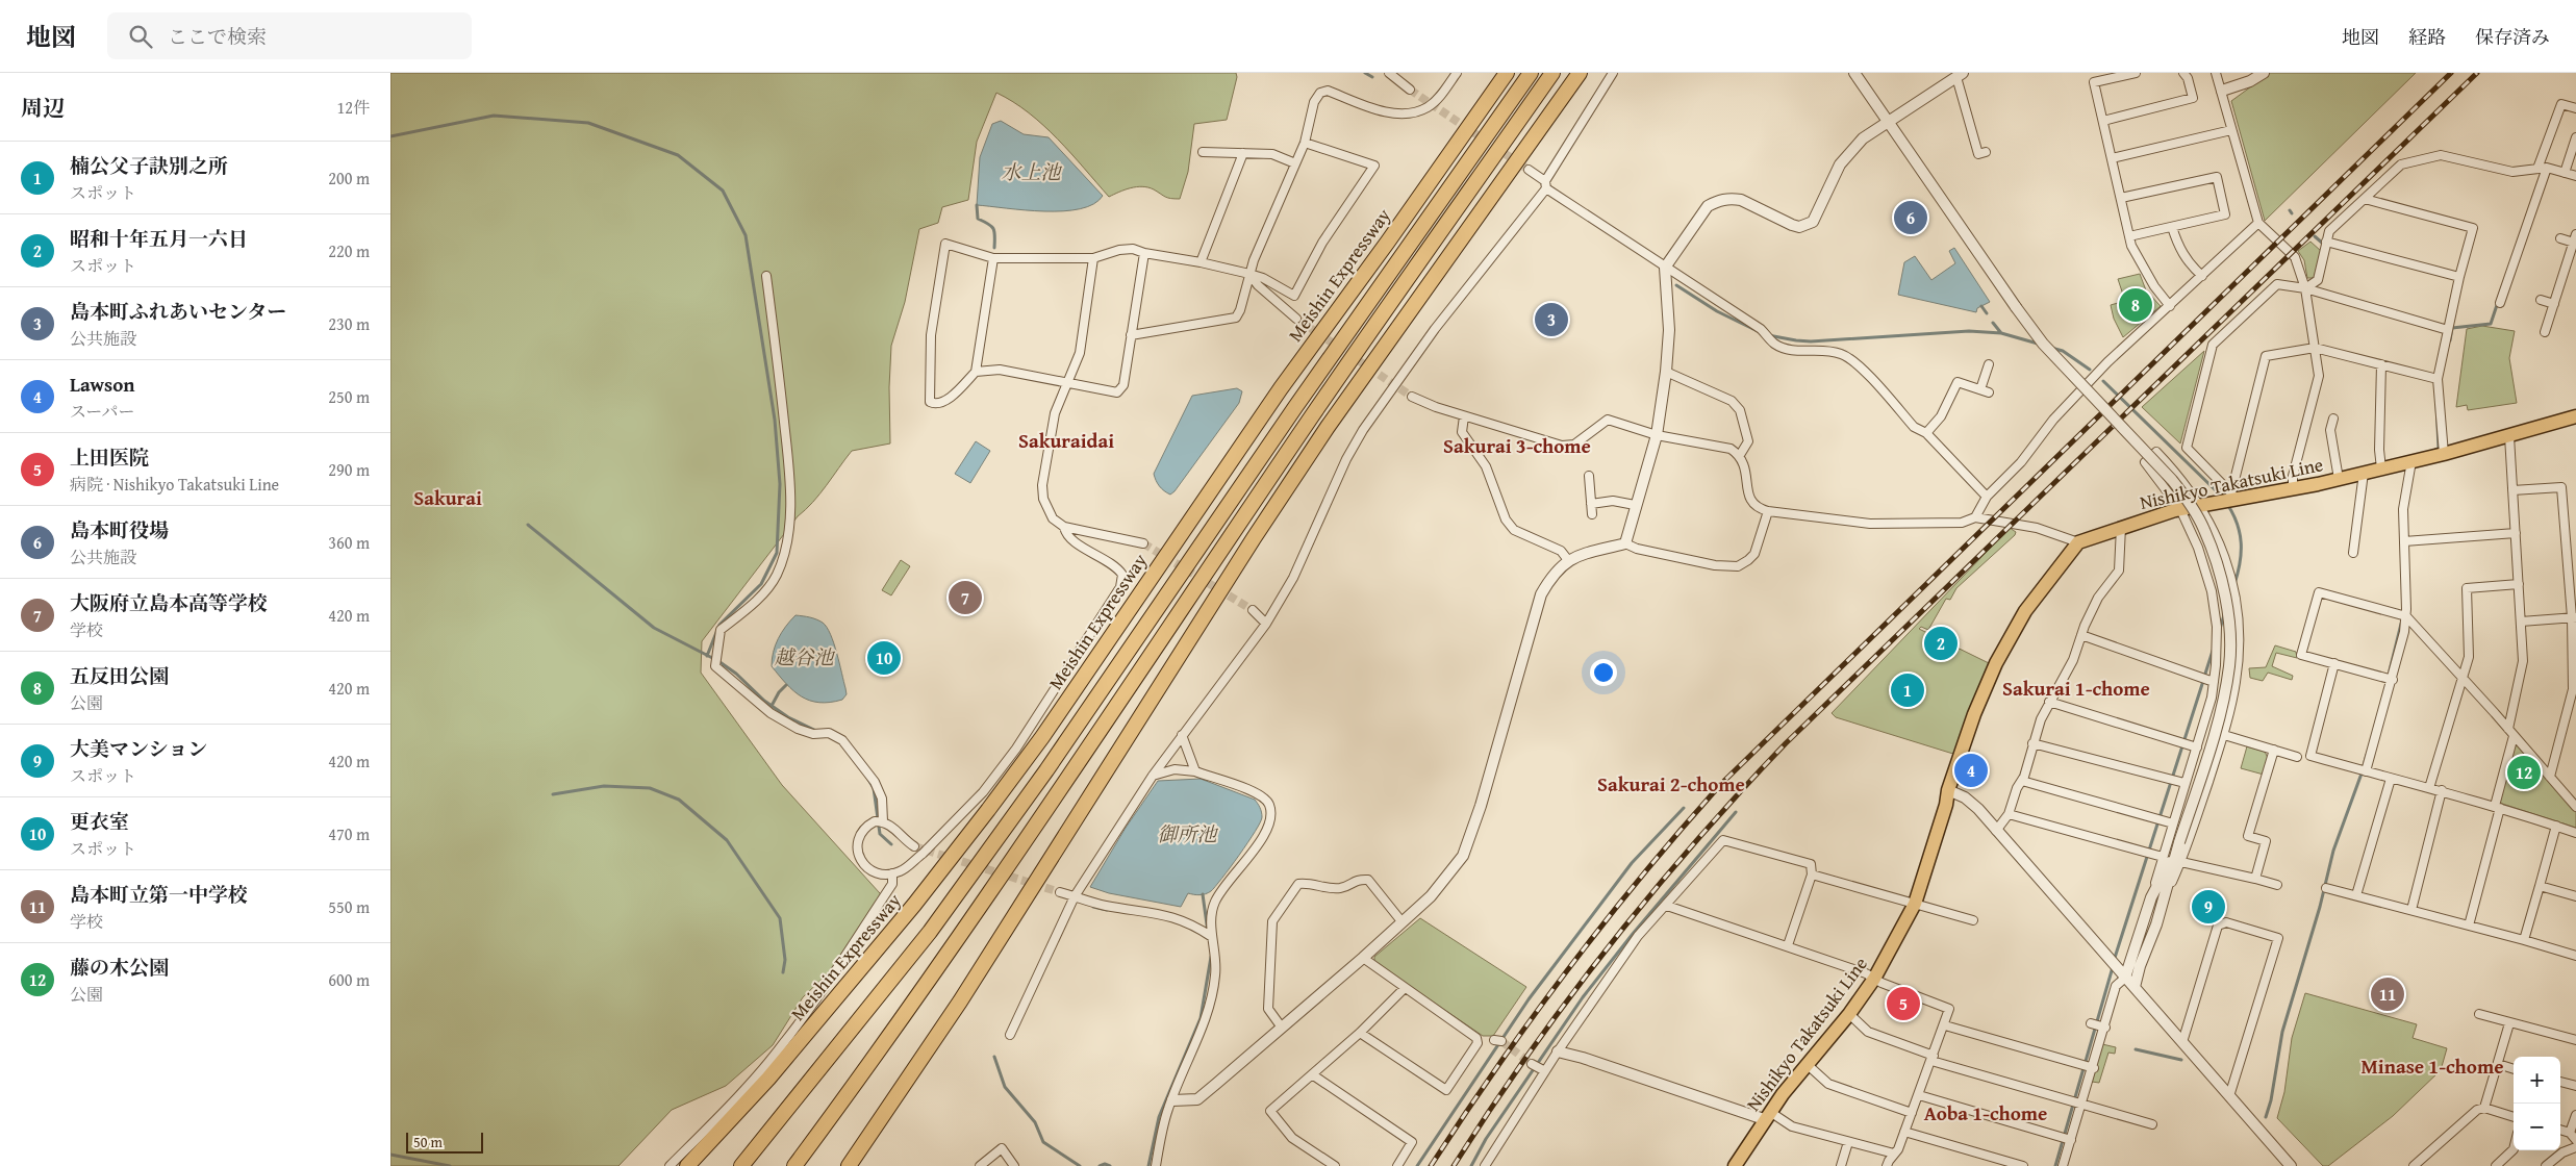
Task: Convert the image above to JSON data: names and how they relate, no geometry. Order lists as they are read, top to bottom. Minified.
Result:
{"streets":{"highway":["Meishin Expressway"],"main road":["Nishikyo Takatsuki Line"]},"districts":["Sakuraidai","Sakurai 3-chome","Sakurai","Sakurai 1-chome","Sakurai 2-chome","Minase 1-chome","Aoba 1-chome"],"water":["水上池","越谷池","御所池"],"scale_bar":"50 m","page":{"header":"地図","search":"ここで検索","nav":["地図","経路","保存済み"],"heading":["周辺","12件"],"list":[{"mark":"1","name":"楠公父子訣別之所","note":"スポット","value":"200 m"},{"mark":"2","name":"昭和十年五月一六日","note":"スポット","value":"220 m"},{"mark":"3","name":"島本町ふれあいセンター","note":"公共施設","value":"230 m"},{"mark":"4","name":"Lawson","note":"スーパー","value":"250 m"},{"mark":"5","name":"上田医院","note":"病院 · Nishikyo Takatsuki Line","value":"290 m"},{"mark":"6","name":"島本町役場","note":"公共施設","value":"360 m"},{"mark":"7","name":"大阪府立島本高等学校","note":"学校","value":"420 m"},{"mark":"8","name":"五反田公園","note":"公園","value":"420 m"},{"mark":"9","name":"大美マンション","note":"スポット","value":"420 m"},{"mark":"10","name":"更衣室","note":"スポット","value":"470 m"},{"mark":"11","name":"島本町立第一中学校","note":"学校","value":"550 m"},{"mark":"12","name":"藤の木公園","note":"公園","value":"600 m"}],"pins":["6","8","3","7","2","10","1","4","12","9","11","5"],"map_buttons":["+","−"],"scale":"50 m"}}
